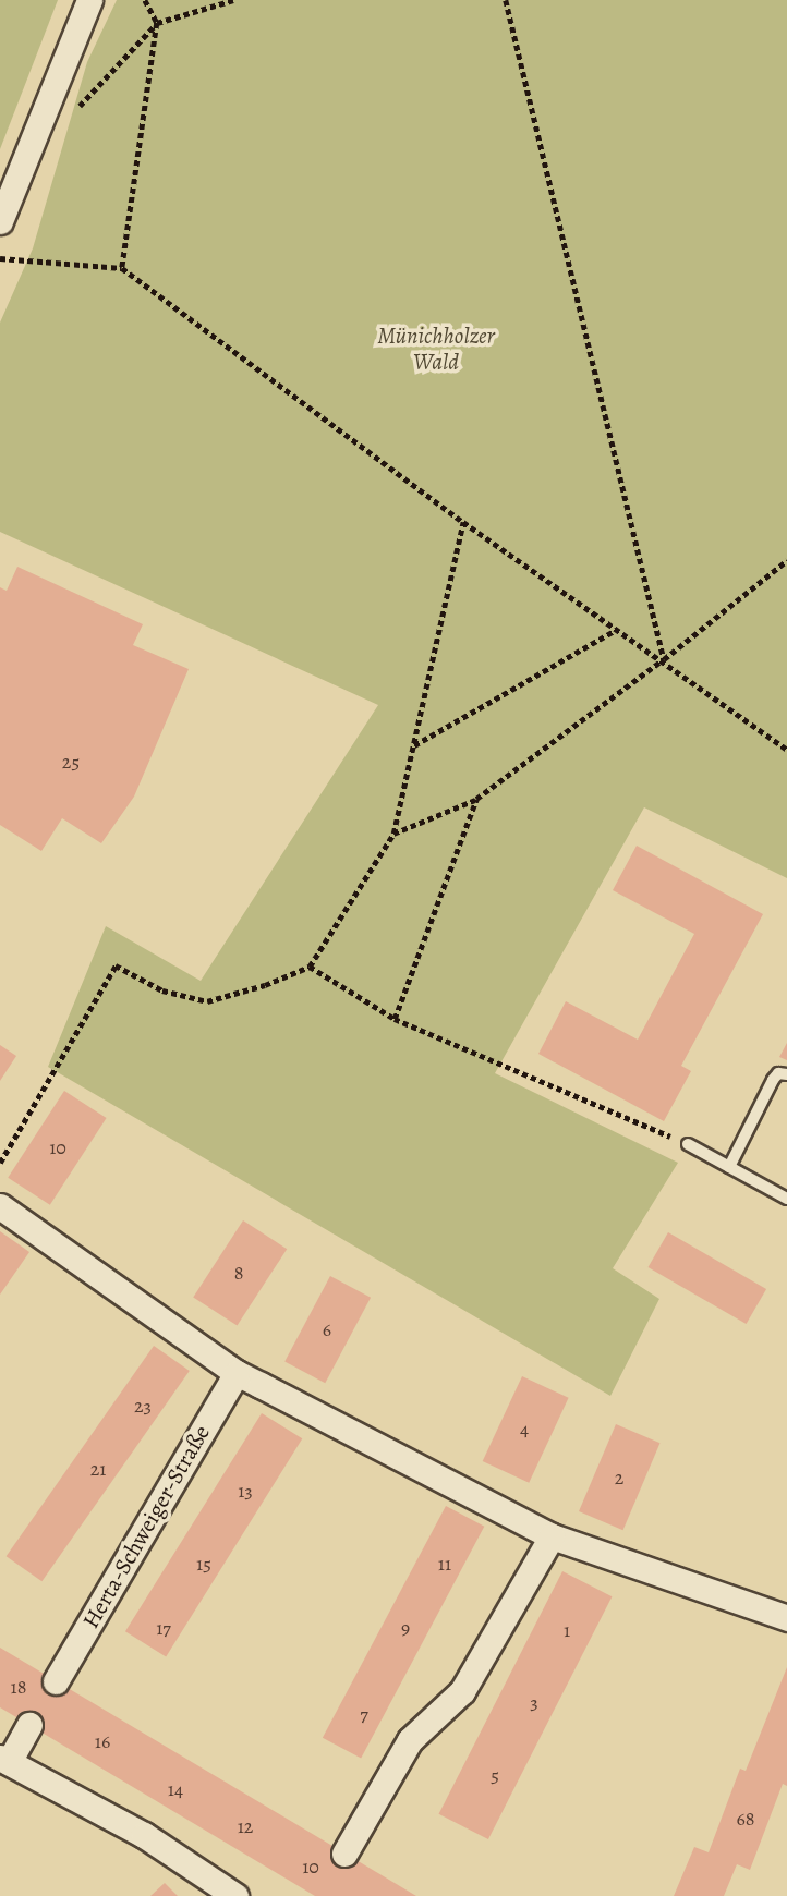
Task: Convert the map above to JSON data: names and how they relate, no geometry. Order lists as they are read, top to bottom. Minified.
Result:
{"streets":{"street":["Herta-Schweiger-Straße"]},"parks":["Münichholzer Wald"],"house_numbers":["25","10","8","6","23","4","21","2","13","15","11","17","9","1","18","3","7","16","5","14","68","12","10"]}
